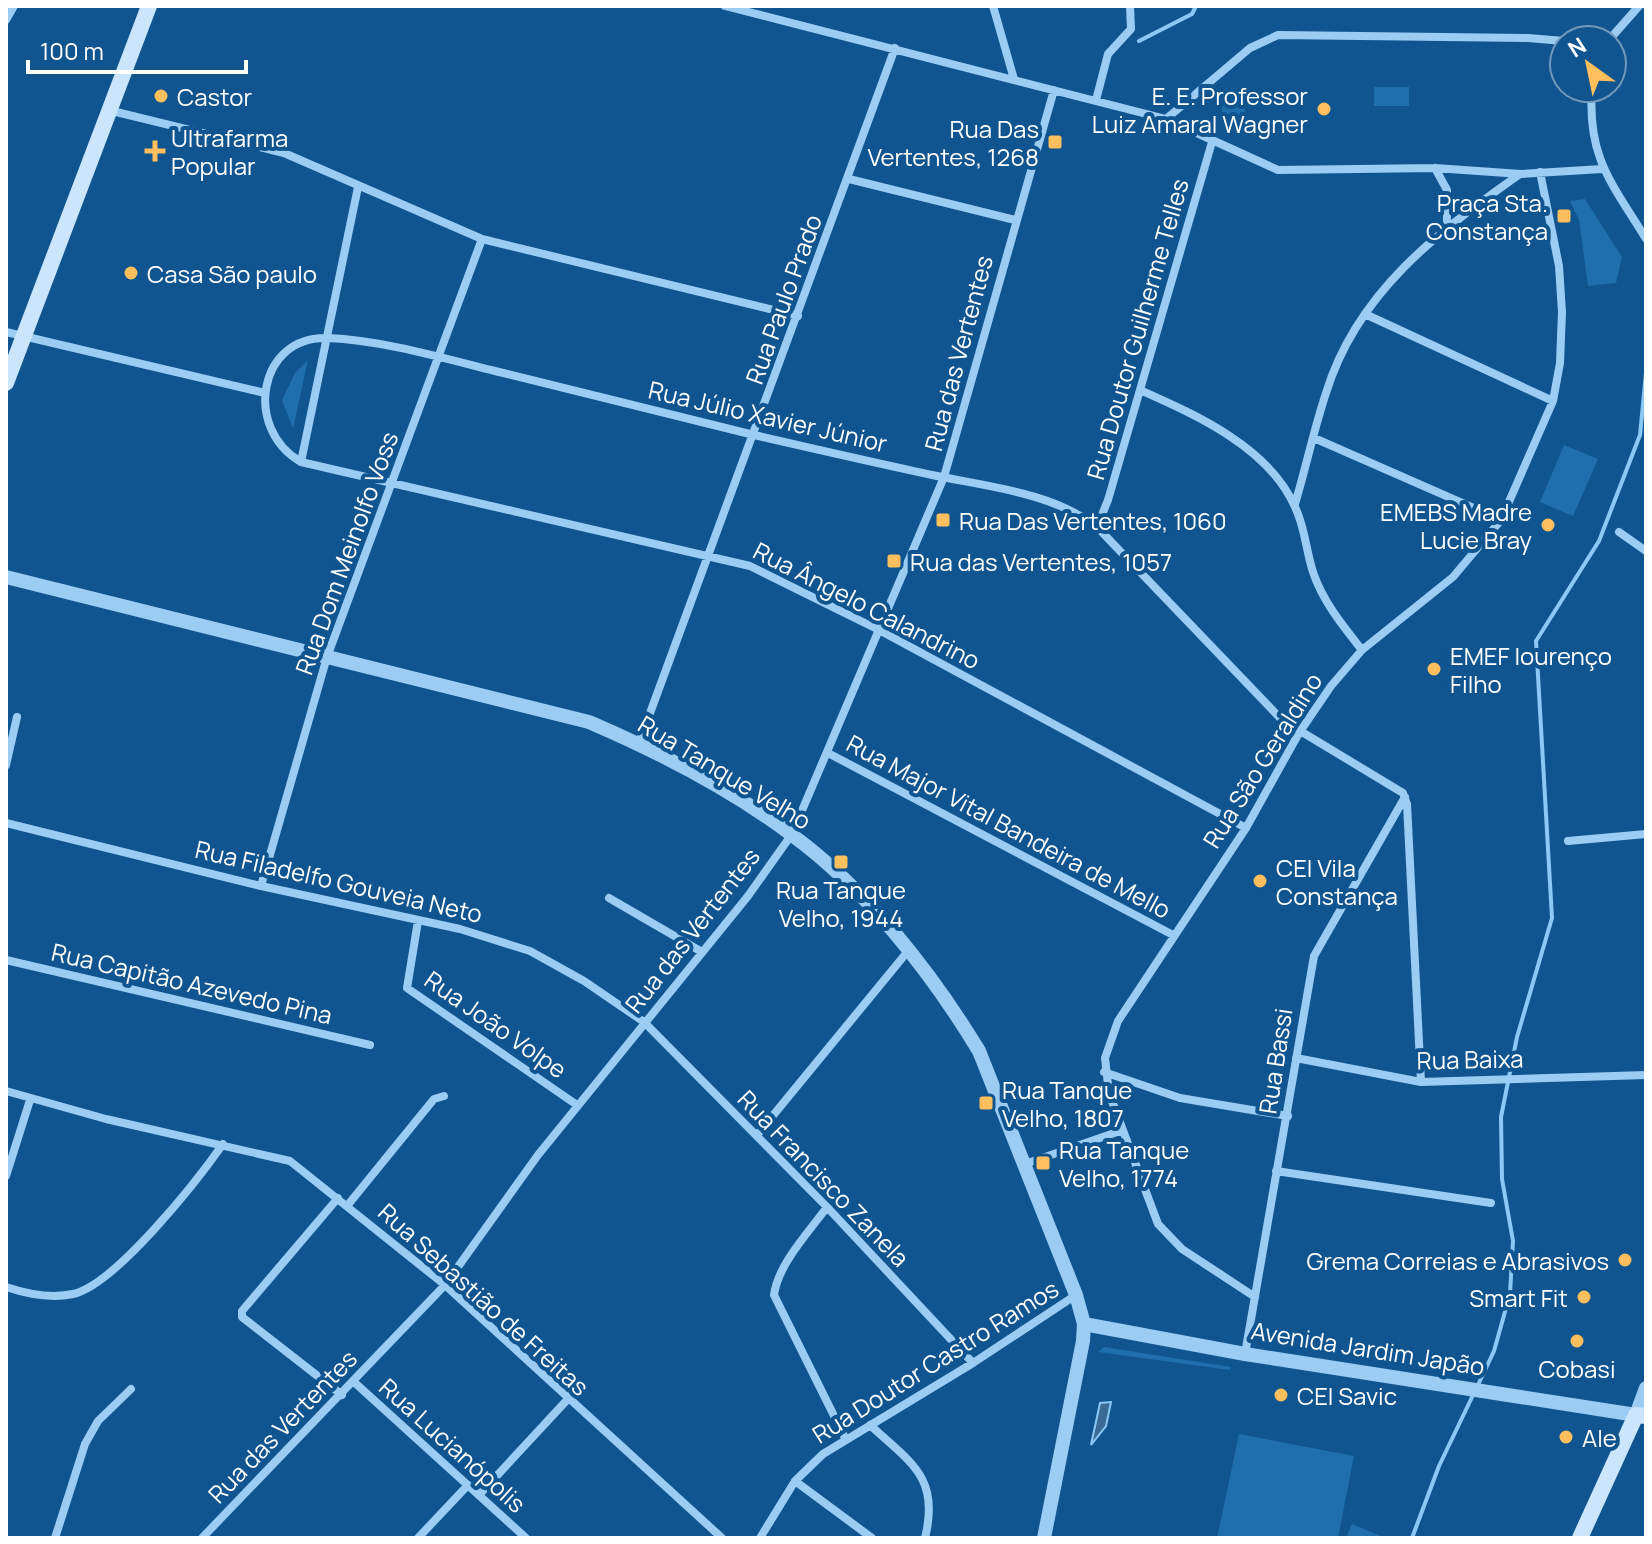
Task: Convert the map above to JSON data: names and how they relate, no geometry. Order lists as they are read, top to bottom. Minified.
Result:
{"streets":{"street":["Rua Paulo Prado","Rua Doutor Guilherme Telles","Rua das Vertentes","Rua Júlio Xavier Júnior","Rua Dom Meinolfo Voss","Rua Ângelo Calandrino","Rua São Geraldino","Rua Tanque Velho","Rua Major Vital Bandeira de Mello","Rua Filadelfo Gouveia Neto","Rua Capitão Azevedo Pina","Rua João Volpe","Rua Baixa","Rua Bassi","Rua Francisco Zanela","Rua Sebastião de Freitas","Avenida Jardim Japão","Rua Doutor Castro Ramos","Rua Lucianópolis"]},"crossings":[["Rua Paulo Prado","Rua Júlio Xavier Júnior"],["Rua Paulo Prado","Rua Ângelo Calandrino"],["Rua Paulo Prado","Rua Tanque Velho"],["Rua Doutor Guilherme Telles","Rua Júlio Xavier Júnior"],["Rua das Vertentes","Rua Júlio Xavier Júnior"],["Rua das Vertentes","Rua Ângelo Calandrino"],["Rua das Vertentes","Rua Tanque Velho"],["Rua das Vertentes","Rua Major Vital Bandeira de Mello"],["Rua das Vertentes","Rua Filadelfo Gouveia Neto"],["Rua das Vertentes","Rua João Volpe"],["Rua das Vertentes","Rua Francisco Zanela"],["Rua das Vertentes","Rua Sebastião de Freitas"],["Rua das Vertentes","Rua Lucianópolis"],["Rua Júlio Xavier Júnior","Rua Dom Meinolfo Voss"],["Rua Júlio Xavier Júnior","Rua São Geraldino"],["Rua Júlio Xavier Júnior","Rua Bassi"],["Rua Dom Meinolfo Voss","Rua Ângelo Calandrino"],["Rua Dom Meinolfo Voss","Rua Tanque Velho"],["Rua Dom Meinolfo Voss","Rua Filadelfo Gouveia Neto"],["Rua Ângelo Calandrino","Rua São Geraldino"],["Rua São Geraldino","Rua Major Vital Bandeira de Mello"],["Rua Tanque Velho","Avenida Jardim Japão"],["Rua Tanque Velho","Rua Doutor Castro Ramos"],["Rua Filadelfo Gouveia Neto","Rua João Volpe"],["Rua Filadelfo Gouveia Neto","Rua Francisco Zanela"],["Rua Baixa","Rua Bassi"],["Rua Bassi","Avenida Jardim Japão"],["Rua Francisco Zanela","Rua Doutor Castro Ramos"]],"places":{"other":["Castor","E. E. Professor Luiz Amaral Wagner","Casa São paulo","EMEBS Madre Lucie Bray","EMEF lourenço Filho","CEI Vila Constança","Grema Correias e Abrasivos","Smart Fit","Cobasi","CEI Savic","Ale"],"transit":["Rua Das Vertentes, 1268","Praça Sta. Constança","Rua Das Vertentes, 1060","Rua das Vertentes, 1057","Rua Tanque Velho, 1944","Rua Tanque Velho, 1807","Rua Tanque Velho, 1774"],"health":["Ultrafarma Popular"]},"scale_bar":"100 m","north":"top left"}
